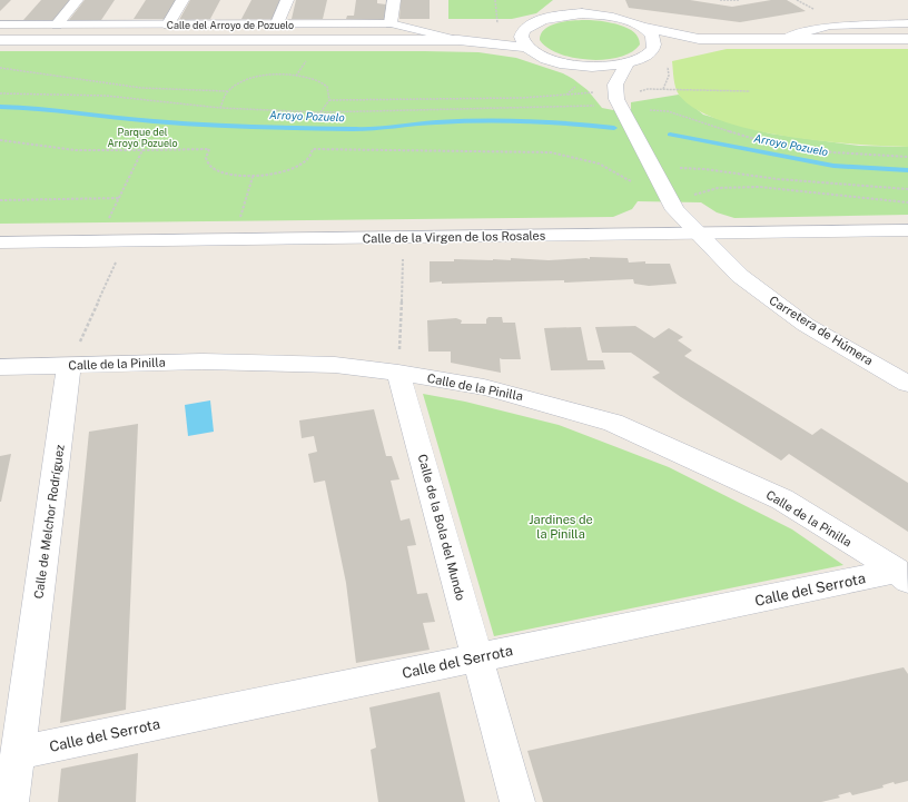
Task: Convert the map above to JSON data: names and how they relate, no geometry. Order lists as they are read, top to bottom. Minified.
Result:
{"streets":{"street":["Calle del Arroyo de Pozuelo","Calle de la Virgen de los Rosales","Carretera de Húmera","Calle de la Pinilla","Calle de Melchor Rodríguez","Calle de la Bola del Mundo","Calle del Serrota"]},"crossings":[["Calle del Arroyo de Pozuelo","Carretera de Húmera"],["Calle de la Virgen de los Rosales","Carretera de Húmera"],["Calle de la Pinilla","Calle de Melchor Rodríguez"],["Calle de la Pinilla","Calle de la Bola del Mundo"],["Calle de la Pinilla","Calle del Serrota"],["Calle de Melchor Rodríguez","Calle del Serrota"],["Calle de la Bola del Mundo","Calle del Serrota"]],"water":["Arroyo Pozuelo"],"parks":["Parque del Arroyo Pozuelo","Jardines de la Pinilla"]}
